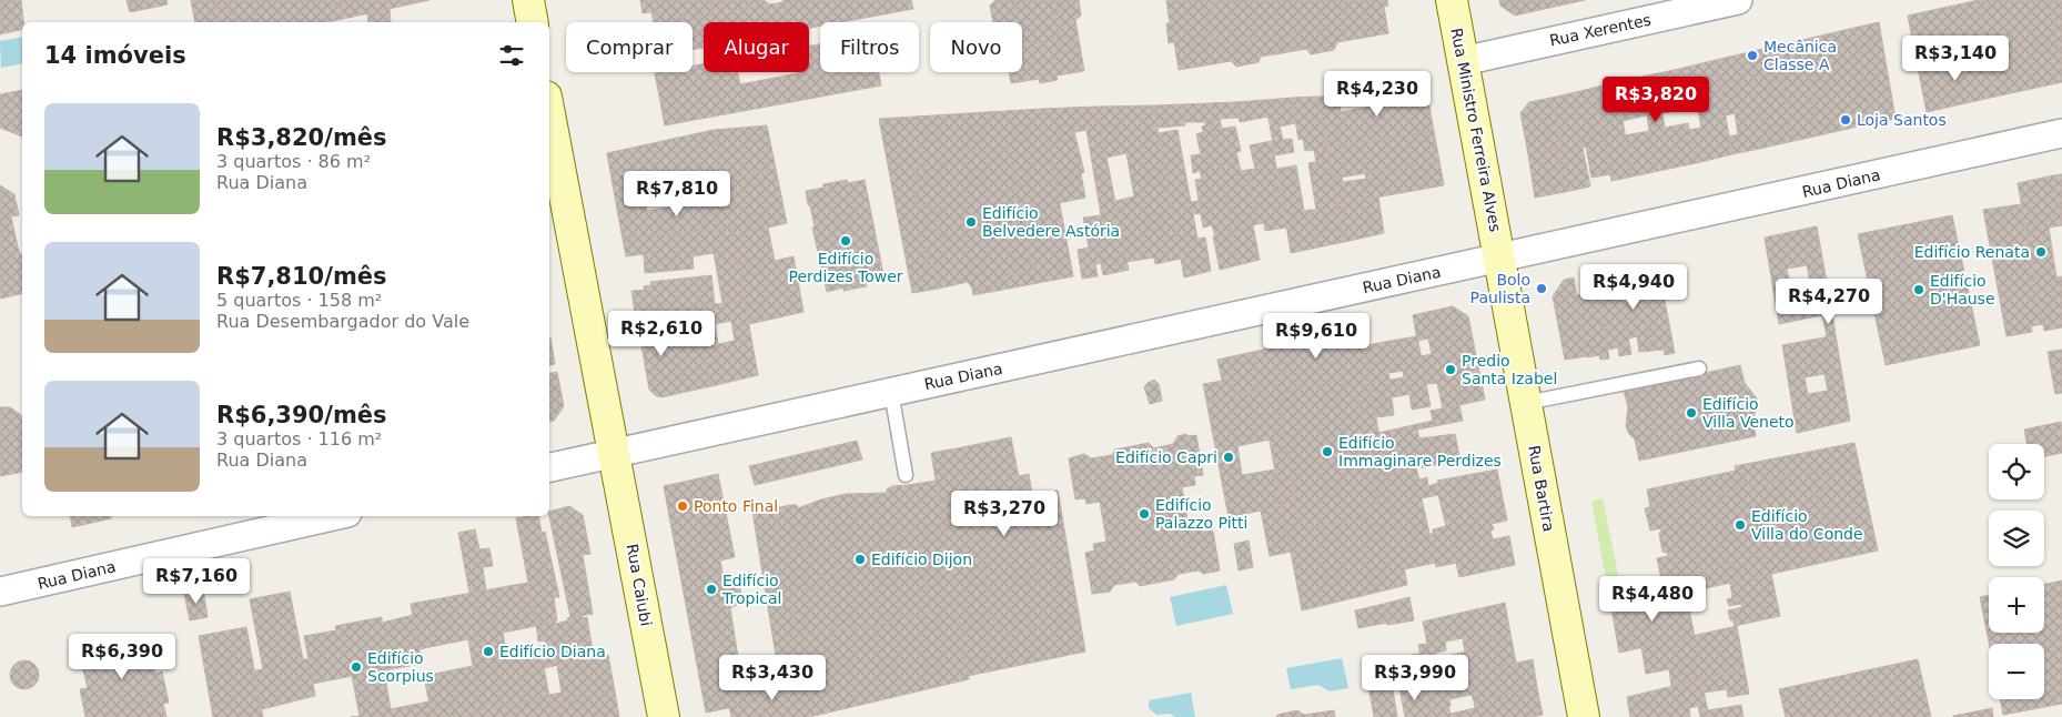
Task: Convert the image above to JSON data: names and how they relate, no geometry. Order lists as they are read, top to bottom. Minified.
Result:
{"streets":{"street":["Rua Xerentes","Rua Ministro Ferreira Alves","Rua Diana","Rua Bartira","Rua Caiubi"]},"crossings":[["Rua Xerentes","Rua Ministro Ferreira Alves"],["Rua Ministro Ferreira Alves","Rua Diana"],["Rua Ministro Ferreira Alves","Rua Bartira"],["Rua Diana","Rua Bartira"],["Rua Diana","Rua Caiubi"]],"places":["Mecânica Classe A","Loja Santos","Edifício Belvedere Astória","Edifício Perdizes Tower","Edifício Renata","Bolo Paulista","Edifício D'Hause","Predio Santa Izabel","Edifício Villa Veneto","Edifício Immaginare Perdizes","Edifício Capri","Ponto Final","Edifício Palazzo Pitti","Edifício Villa do Conde","Edifício Dijon","Edifício Tropical","Edifício Diana","Edifício Scorpius"],"page":{"chip":["Comprar","Alugar","Filtros","Novo"],"heading":"14 imóveis","price":["R$3,140","R$4,230","R$3,820","R$7,810","R$4,940","R$4,270","R$2,610","R$9,610","R$3,270","R$7,160","R$4,480","R$6,390","R$3,430","R$3,990"],"list":[{"name":"R$3,820/mês","note":"3 quartos · 86 m² · Rua Diana"},{"name":"R$7,810/mês","note":"5 quartos · 158 m² · Rua Desembargador do Vale"},{"name":"R$6,390/mês","note":"3 quartos · 116 m² · Rua Diana"}],"map_buttons":["+","−"]}}
